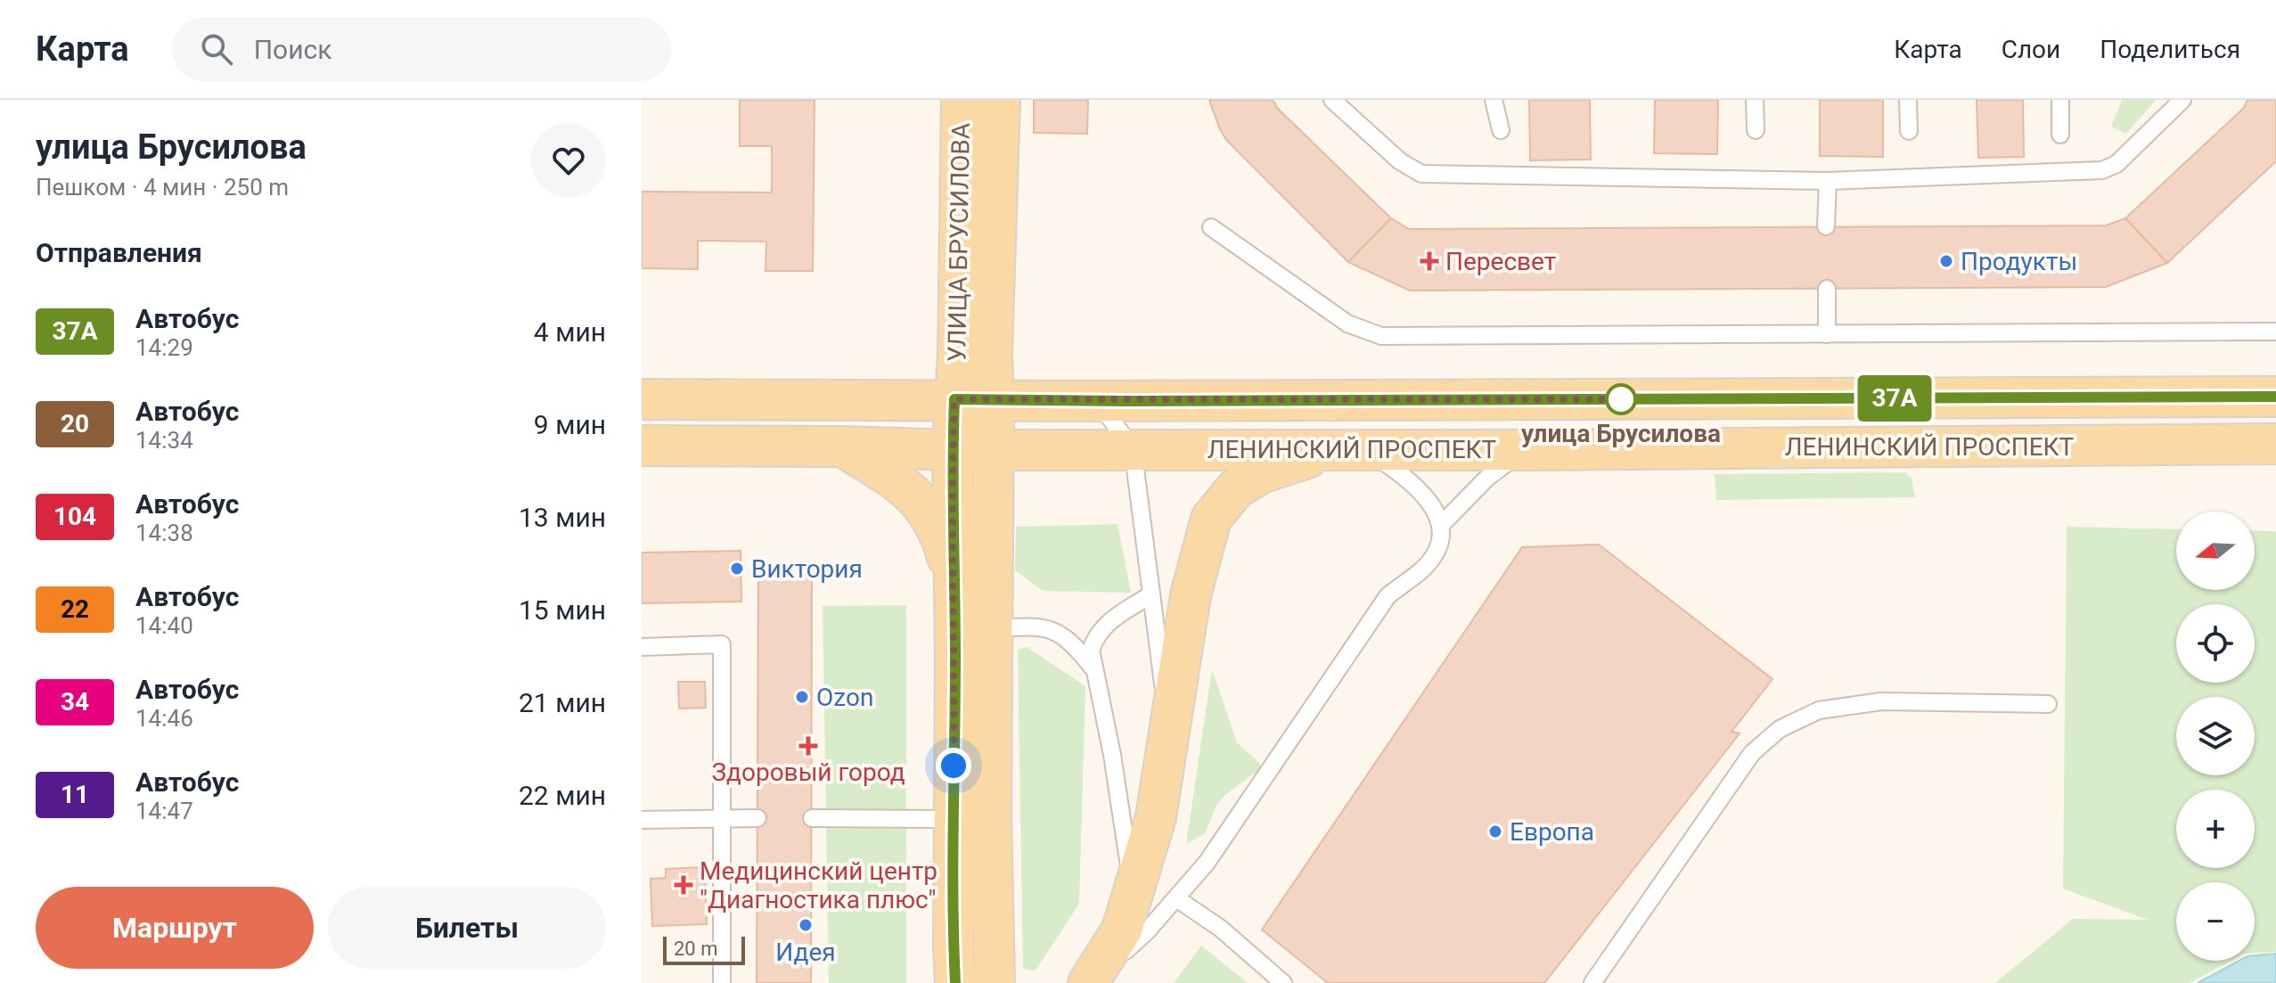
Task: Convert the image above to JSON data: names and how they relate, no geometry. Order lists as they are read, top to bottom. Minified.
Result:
{"streets":{"main road":["УЛИЦА БРУСИЛОВА","ЛЕНИНСКИЙ ПРОСПЕКТ"]},"crossings":[["УЛИЦА БРУСИЛОВА","ЛЕНИНСКИЙ ПРОСПЕКТ"]],"places":{"health":["Пересвет","Здоровый город","Медицинский центр \"Диагностика плюс\""],"other":["Продукты","улица Брусилова","Виктория","Ozon","Европа","Идея"]},"lines":["bus line 37А"],"scale_bar":"20 m","north":"left","page":{"header":"Карта","search":"Поиск","nav":["Карта","Слои","Поделиться"],"heading":[["улица Брусилова","Пешком · 4 мин · 250 m"],"Отправления"],"on_map":"37А","list":[{"mark":"37А","name":"Автобус","note":"14:29","value":"4 мин"},{"mark":"20","name":"Автобус","note":"14:34","value":"9 мин"},{"mark":"104","name":"Автобус","note":"14:38","value":"13 мин"},{"mark":"22","name":"Автобус","note":"14:40","value":"15 мин"},{"mark":"34","name":"Автобус","note":"14:46","value":"21 мин"},{"mark":"11","name":"Автобус","note":"14:47","value":"22 мин"}],"map_buttons":["+","−"],"buttons":["Маршрут","Билеты"],"scale":"20 m"}}
